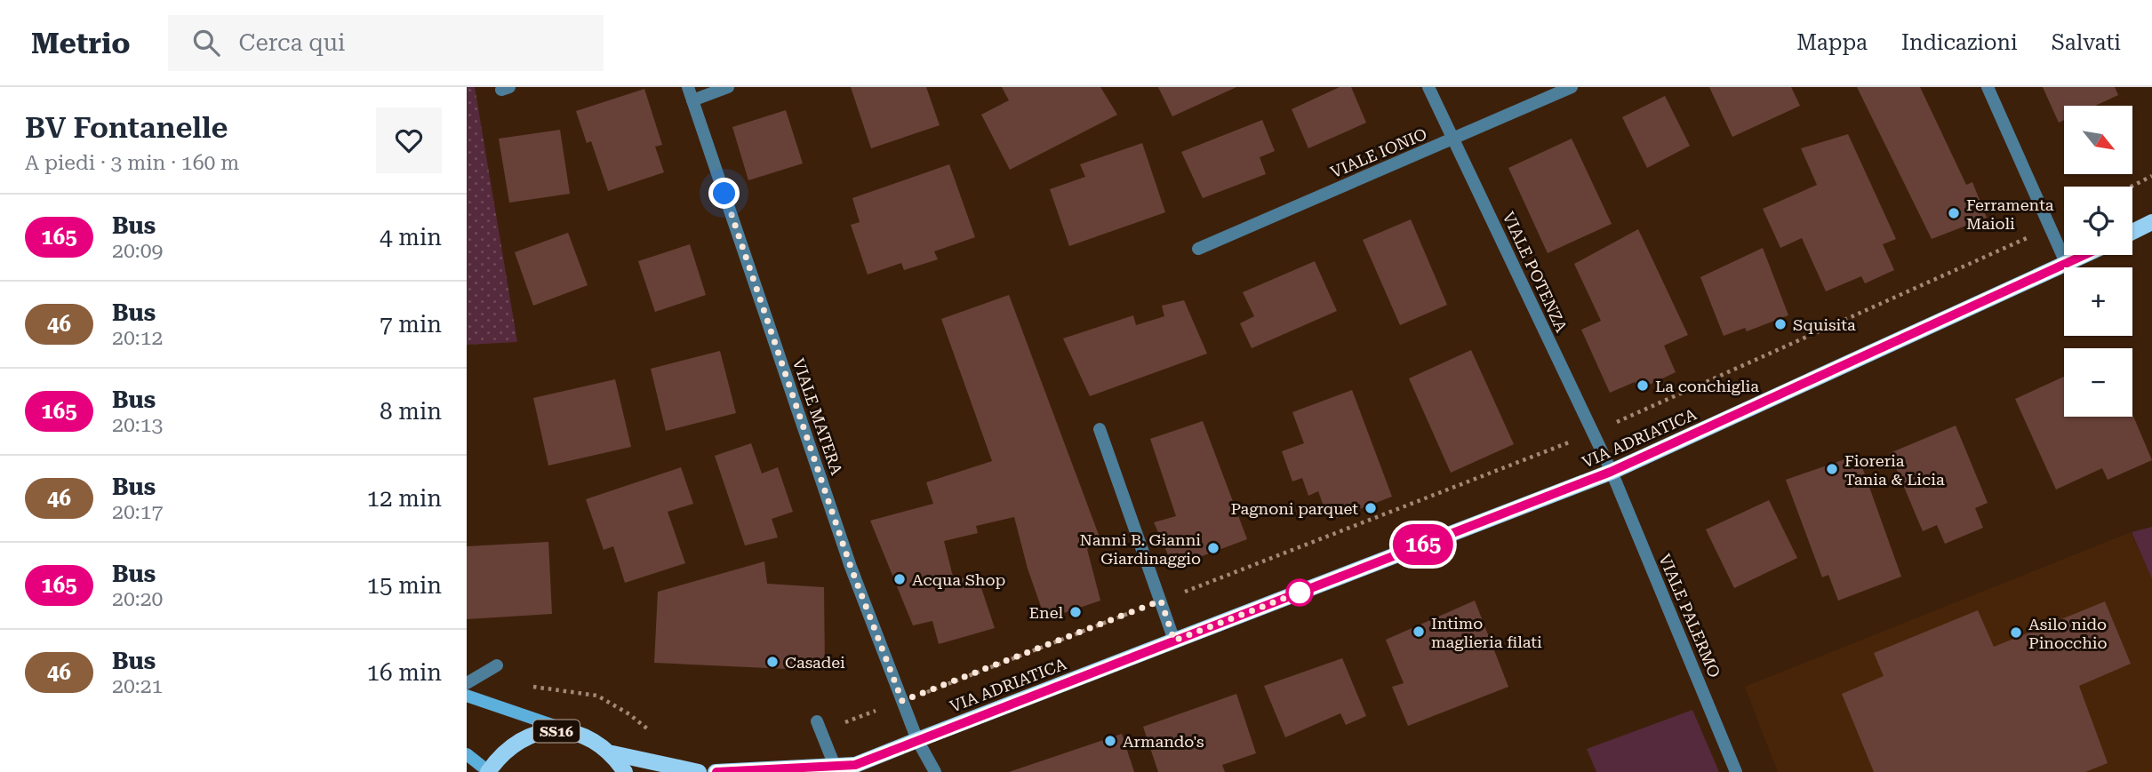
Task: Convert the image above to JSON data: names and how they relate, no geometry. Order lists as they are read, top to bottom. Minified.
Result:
{"streets":{"main road":["VIA ADRIATICA","SS16"],"street":["VIALE IONIO","VIALE POTENZA","VIALE MATERA","VIALE PALERMO"]},"crossings":[["VIALE IONIO","VIALE POTENZA"],["VIALE POTENZA","VIA ADRIATICA"],["VIALE POTENZA","VIALE PALERMO"],["VIALE MATERA","VIA ADRIATICA"],["VIA ADRIATICA","VIALE PALERMO"]],"places":["Ferramenta Maioli","Squisita","La conchiglia","Fioreria Tania & Licia","Pagnoni parquet","Nanni B. Gianni Giardinaggio","Acqua Shop","Enel","Intimo maglieria filati","Asilo nido Pinocchio","Casadei","Armando's"],"lines":["bus line 165"],"north":"bottom right","page":{"header":"Metrio","search":"Cerca qui","nav":["Mappa","Indicazioni","Salvati"],"heading":["BV Fontanelle","A piedi · 3 min · 160 m"],"on_map":"165","map_buttons":["+","−"],"list":[{"mark":"165","name":"Bus","note":"20:09","value":"4 min"},{"mark":"46","name":"Bus","note":"20:12","value":"7 min"},{"mark":"165","name":"Bus","note":"20:13","value":"8 min"},{"mark":"46","name":"Bus","note":"20:17","value":"12 min"},{"mark":"165","name":"Bus","note":"20:20","value":"15 min"},{"mark":"46","name":"Bus","note":"20:21","value":"16 min"}]}}
